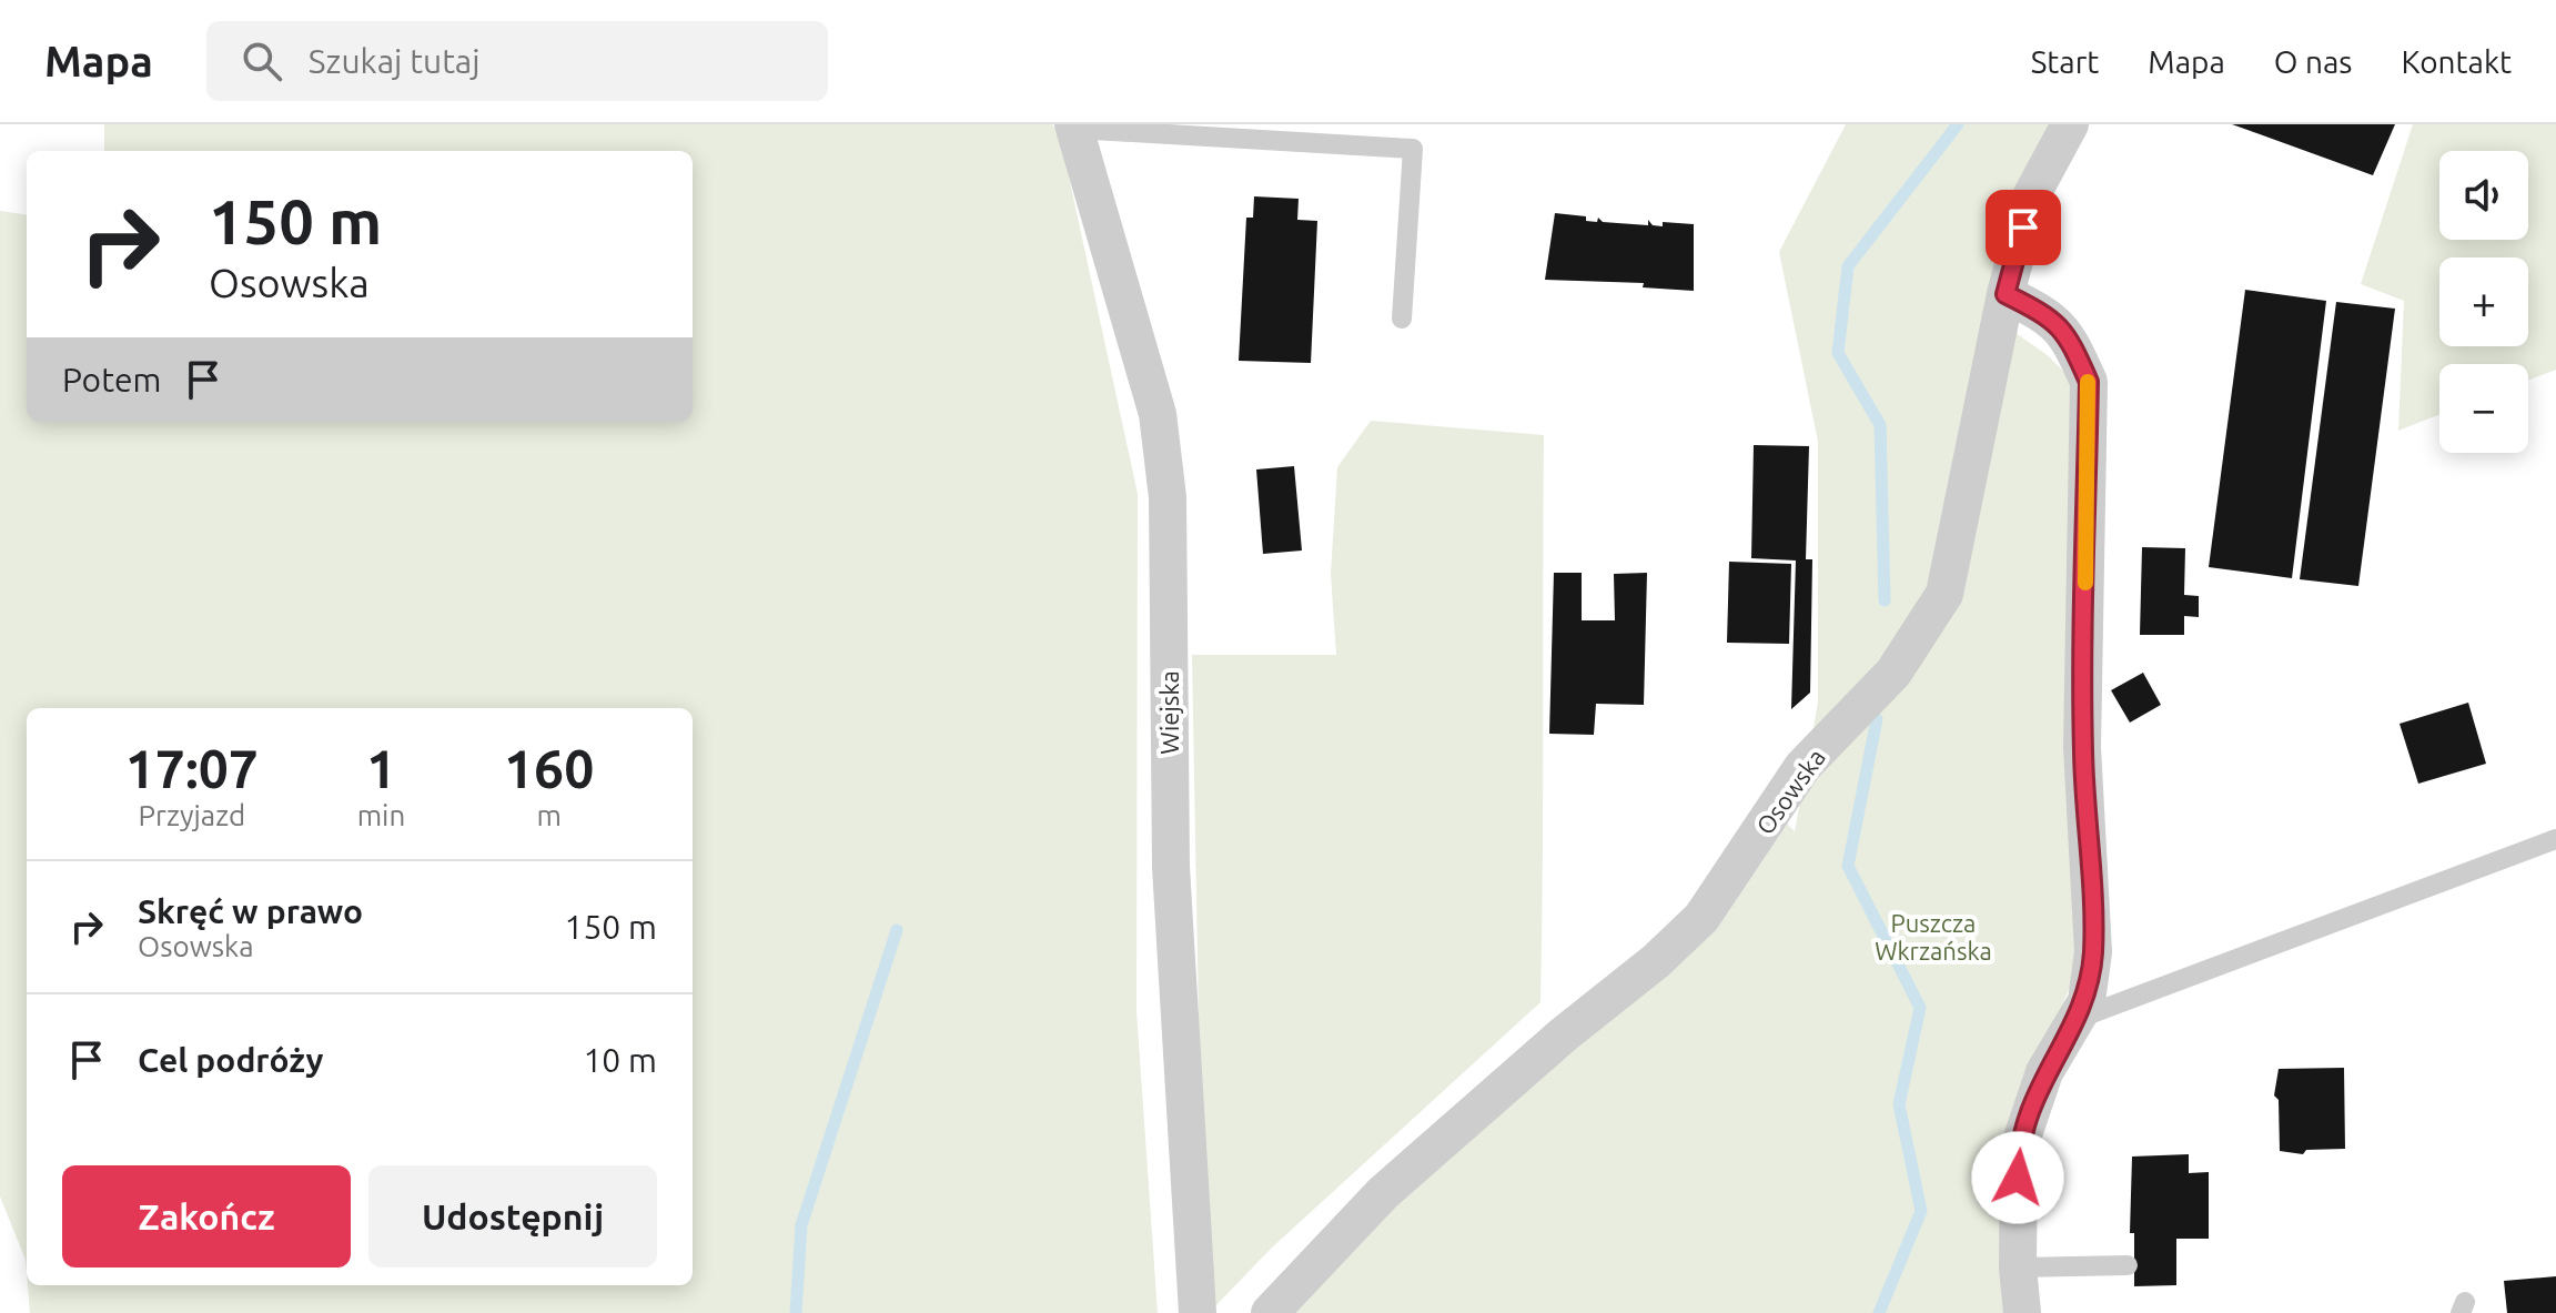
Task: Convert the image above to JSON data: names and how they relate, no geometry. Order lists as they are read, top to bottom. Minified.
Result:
{"streets":{"street":["Wiejska","Osowska"]},"parks":["Puszcza Wkrzańska"],"page":{"header":"Mapa","search":"Szukaj tutaj","nav":["Start","Mapa","O nas","Kontakt"],"map_buttons":["+","−"],"turn":["150 m","Osowska"],"then":"Potem","eta":["17:07","Przyjazd","1","min","160","m"],"list":[{"name":"Skręć w prawo","note":"Osowska","value":"150 m"},{"name":"Cel podróży","value":"10 m"}],"buttons":["Zakończ","Udostępnij"]}}
